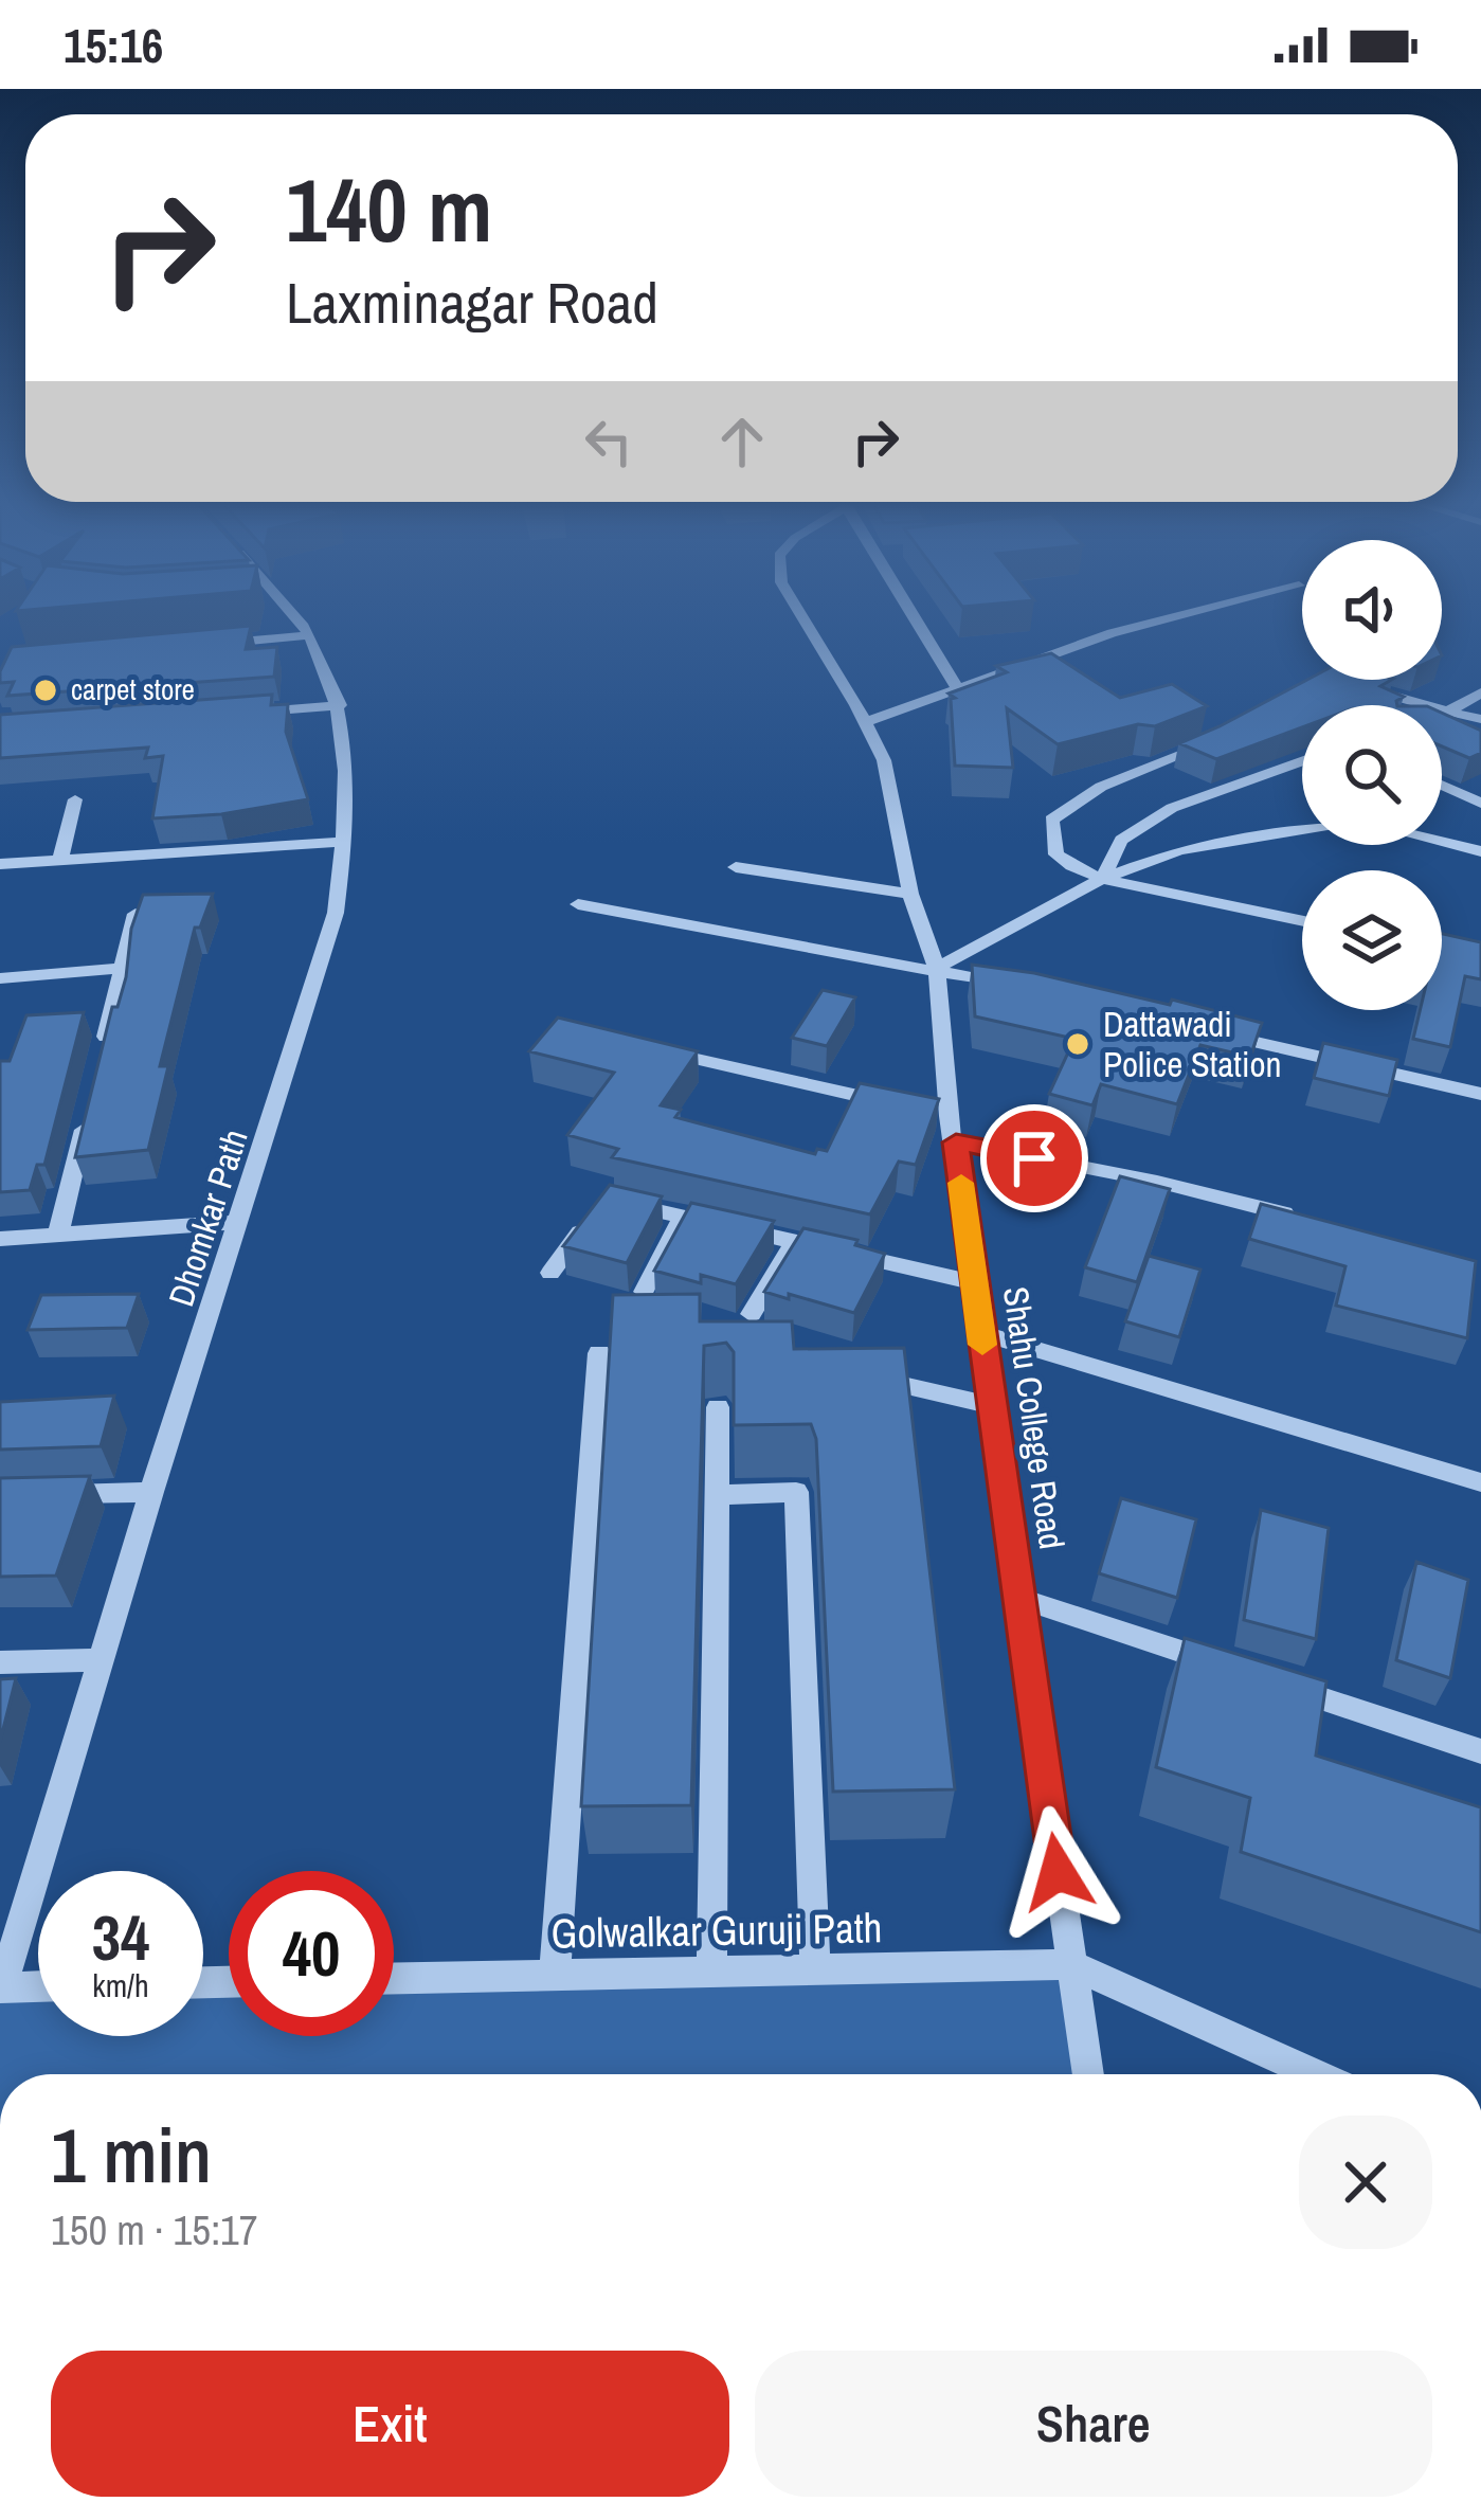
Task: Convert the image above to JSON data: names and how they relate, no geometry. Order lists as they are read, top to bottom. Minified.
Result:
{"streets":{"street":["Dhomkar Path","Shahu College Road","Golwalkar Guruji Path"]},"crossings":[["Shahu College Road","Golwalkar Guruji Path"]],"places":["carpet store","Dattawadi Police Station"],"page":{"status":"15:16","turn":["140 m","Laxminagar Road"],"speed":"34 km/h","limit":"40","heading":["1 min","150 m · 15:17"],"buttons":["Exit","Share"]}}
